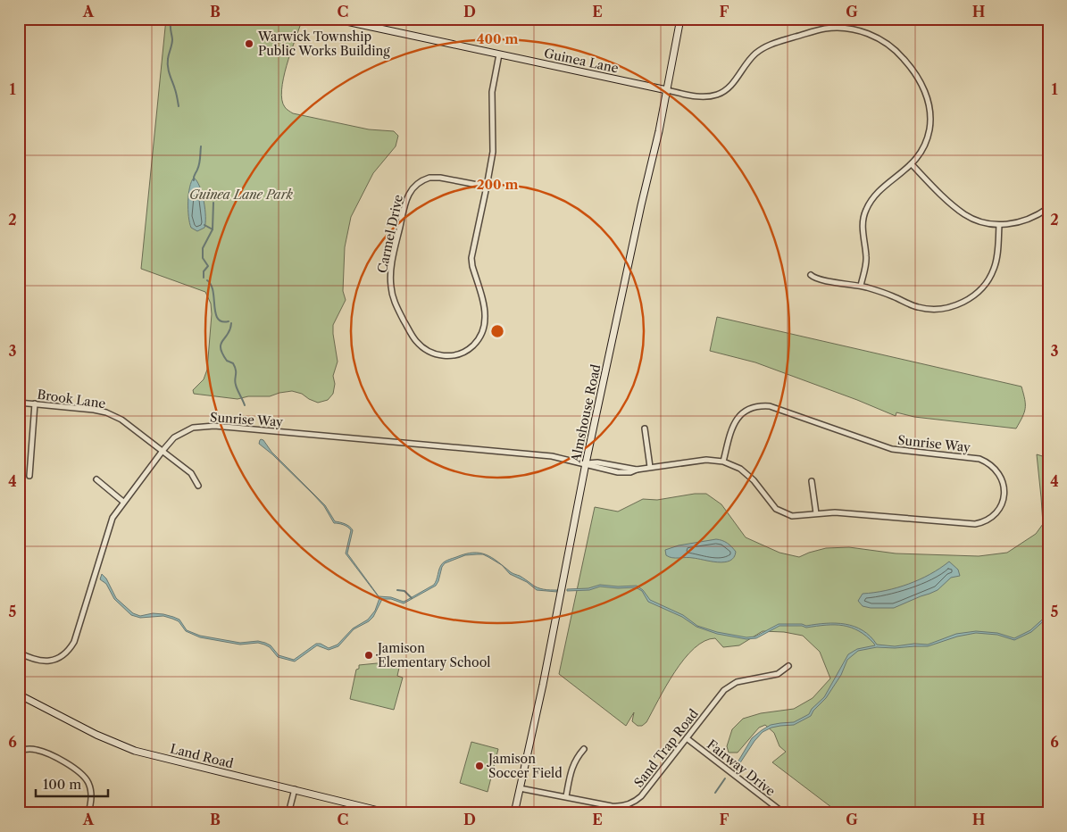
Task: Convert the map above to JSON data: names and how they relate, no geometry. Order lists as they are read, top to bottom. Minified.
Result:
{"streets":{"main road":["Guinea Lane","Almshouse Road","Land Road"],"street":["Carmel Drive","Brook Lane","Sunrise Way","Sand Trap Road","Fairway Drive"]},"crossings":[["Guinea Lane","Carmel Drive"],["Guinea Lane","Almshouse Road"],["Brook Lane","Sunrise Way"],["Almshouse Road","Sunrise Way"],["Almshouse Road","Sand Trap Road"],["Sand Trap Road","Fairway Drive"]],"parks":["Guinea Lane Park"],"places":["Warwick Township Public Works Building","Jamison Elementary School","Jamison Soccer Field"],"scale_bar":"100 m","grid":{"columns":["A","B","C","D","E","F","G","H"],"rows":["1","2","3","4","5","6"]},"rings":["400 m","200 m"]}
